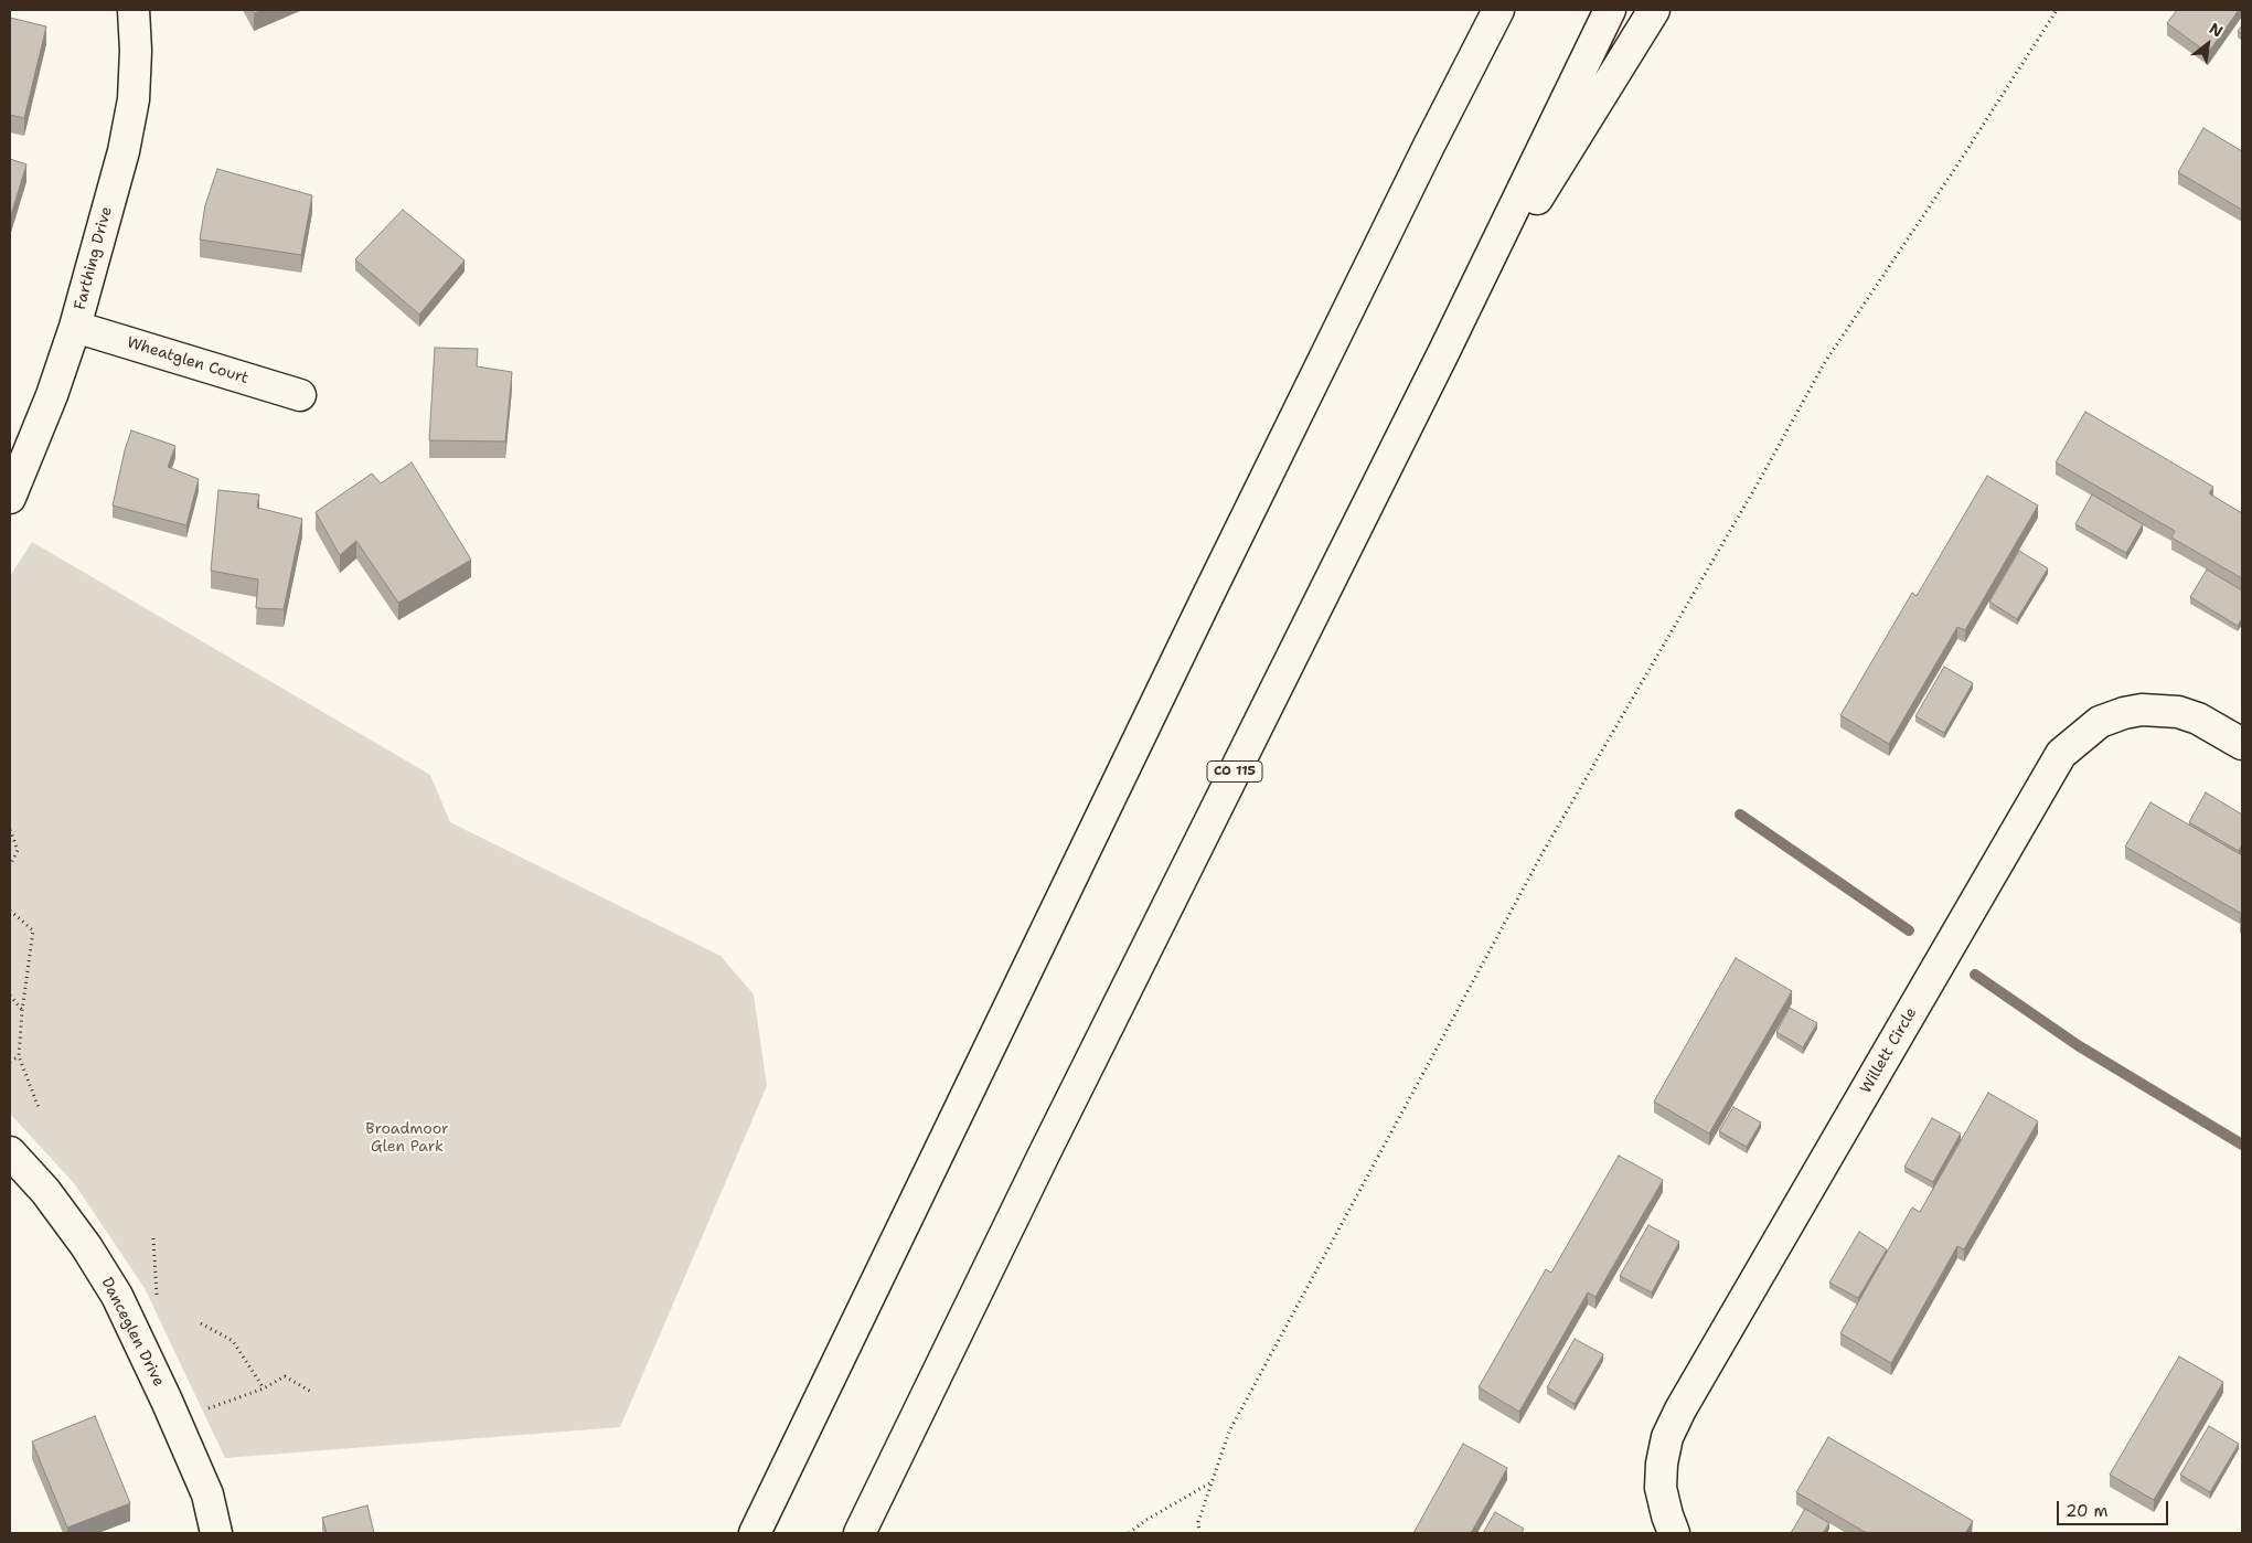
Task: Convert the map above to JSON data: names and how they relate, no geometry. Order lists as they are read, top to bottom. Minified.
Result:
{"streets":{"main road":["Farthing Drive","Wheatglen Court","CO 115","Willett Circle","Danceglen Drive"]},"crossings":[["Farthing Drive","Wheatglen Court"]],"parks":["Broadmoor Glen Park"],"scale_bar":"20 m","north":"top right"}
